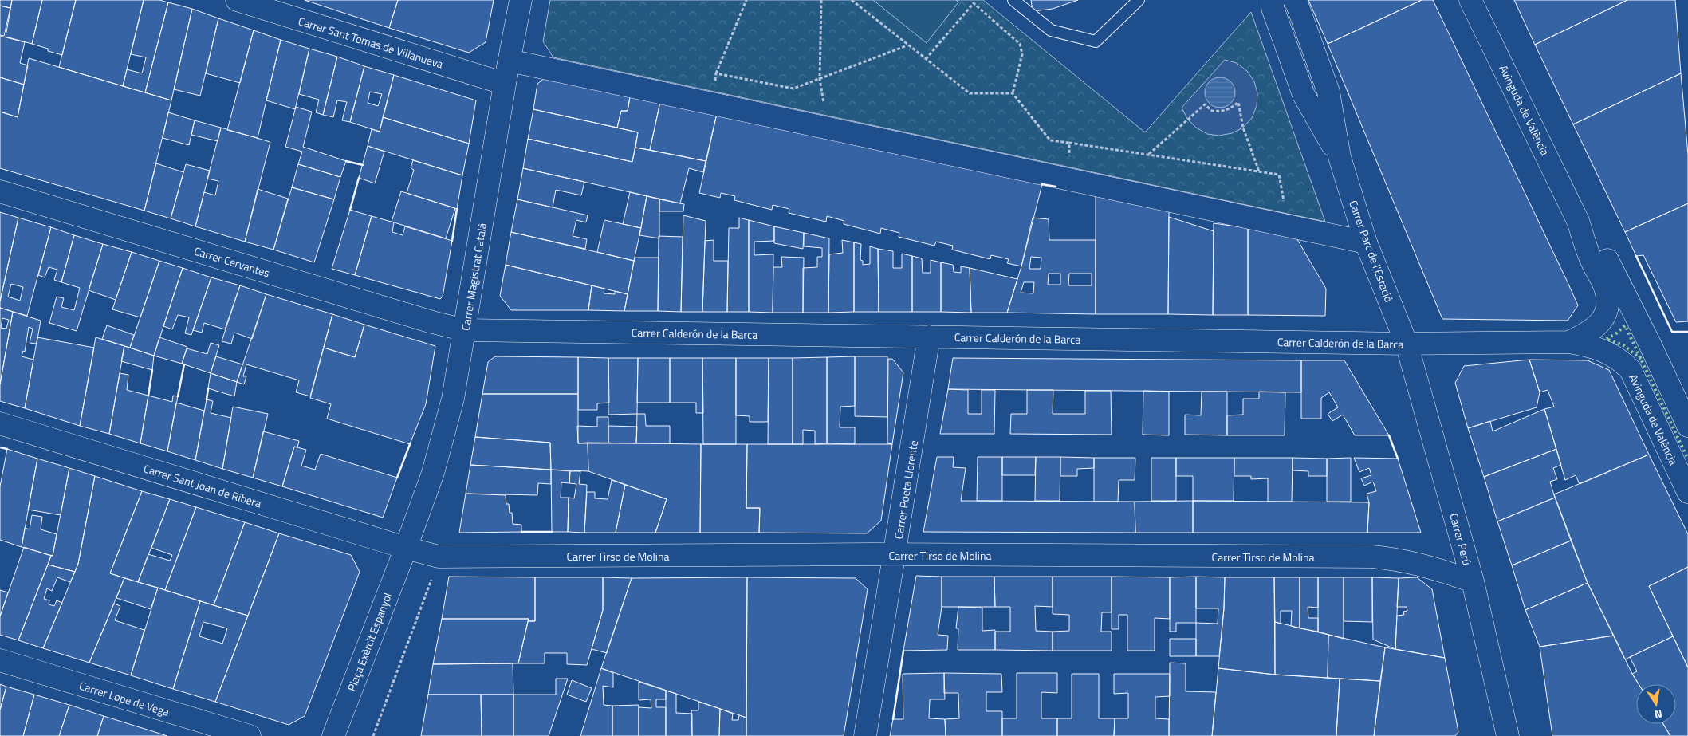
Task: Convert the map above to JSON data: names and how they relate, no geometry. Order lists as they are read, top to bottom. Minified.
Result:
{"streets":{"street":["Carrer Sant Tomas de Villanueva","Avinguda de València","Carrer Parc de l'Estació","Carrer Cervantes","Carrer Magistrat Català","Carrer Calderón de la Barca","Carrer Sant Joan de Ribera","Carrer Poeta Llorente","Carrer Perú","Carrer Tirso de Molina","Plaça Exèrcit Espanyol","Carrer Lope de Vega"]},"crossings":[["Carrer Sant Tomas de Villanueva","Carrer Magistrat Català"],["Avinguda de València","Carrer Calderón de la Barca"],["Carrer Parc de l'Estació","Carrer Calderón de la Barca"],["Carrer Parc de l'Estació","Carrer Perú"],["Carrer Cervantes","Carrer Magistrat Català"],["Carrer Cervantes","Carrer Calderón de la Barca"],["Carrer Magistrat Català","Carrer Calderón de la Barca"],["Carrer Magistrat Català","Carrer Sant Joan de Ribera"],["Carrer Magistrat Català","Carrer Tirso de Molina"],["Carrer Magistrat Català","Plaça Exèrcit Espanyol"],["Carrer Calderón de la Barca","Carrer Poeta Llorente"],["Carrer Calderón de la Barca","Carrer Perú"],["Carrer Sant Joan de Ribera","Carrer Tirso de Molina"],["Carrer Sant Joan de Ribera","Plaça Exèrcit Espanyol"],["Carrer Poeta Llorente","Carrer Tirso de Molina"],["Carrer Perú","Carrer Tirso de Molina"],["Carrer Tirso de Molina","Plaça Exèrcit Espanyol"]],"north":"bottom"}
